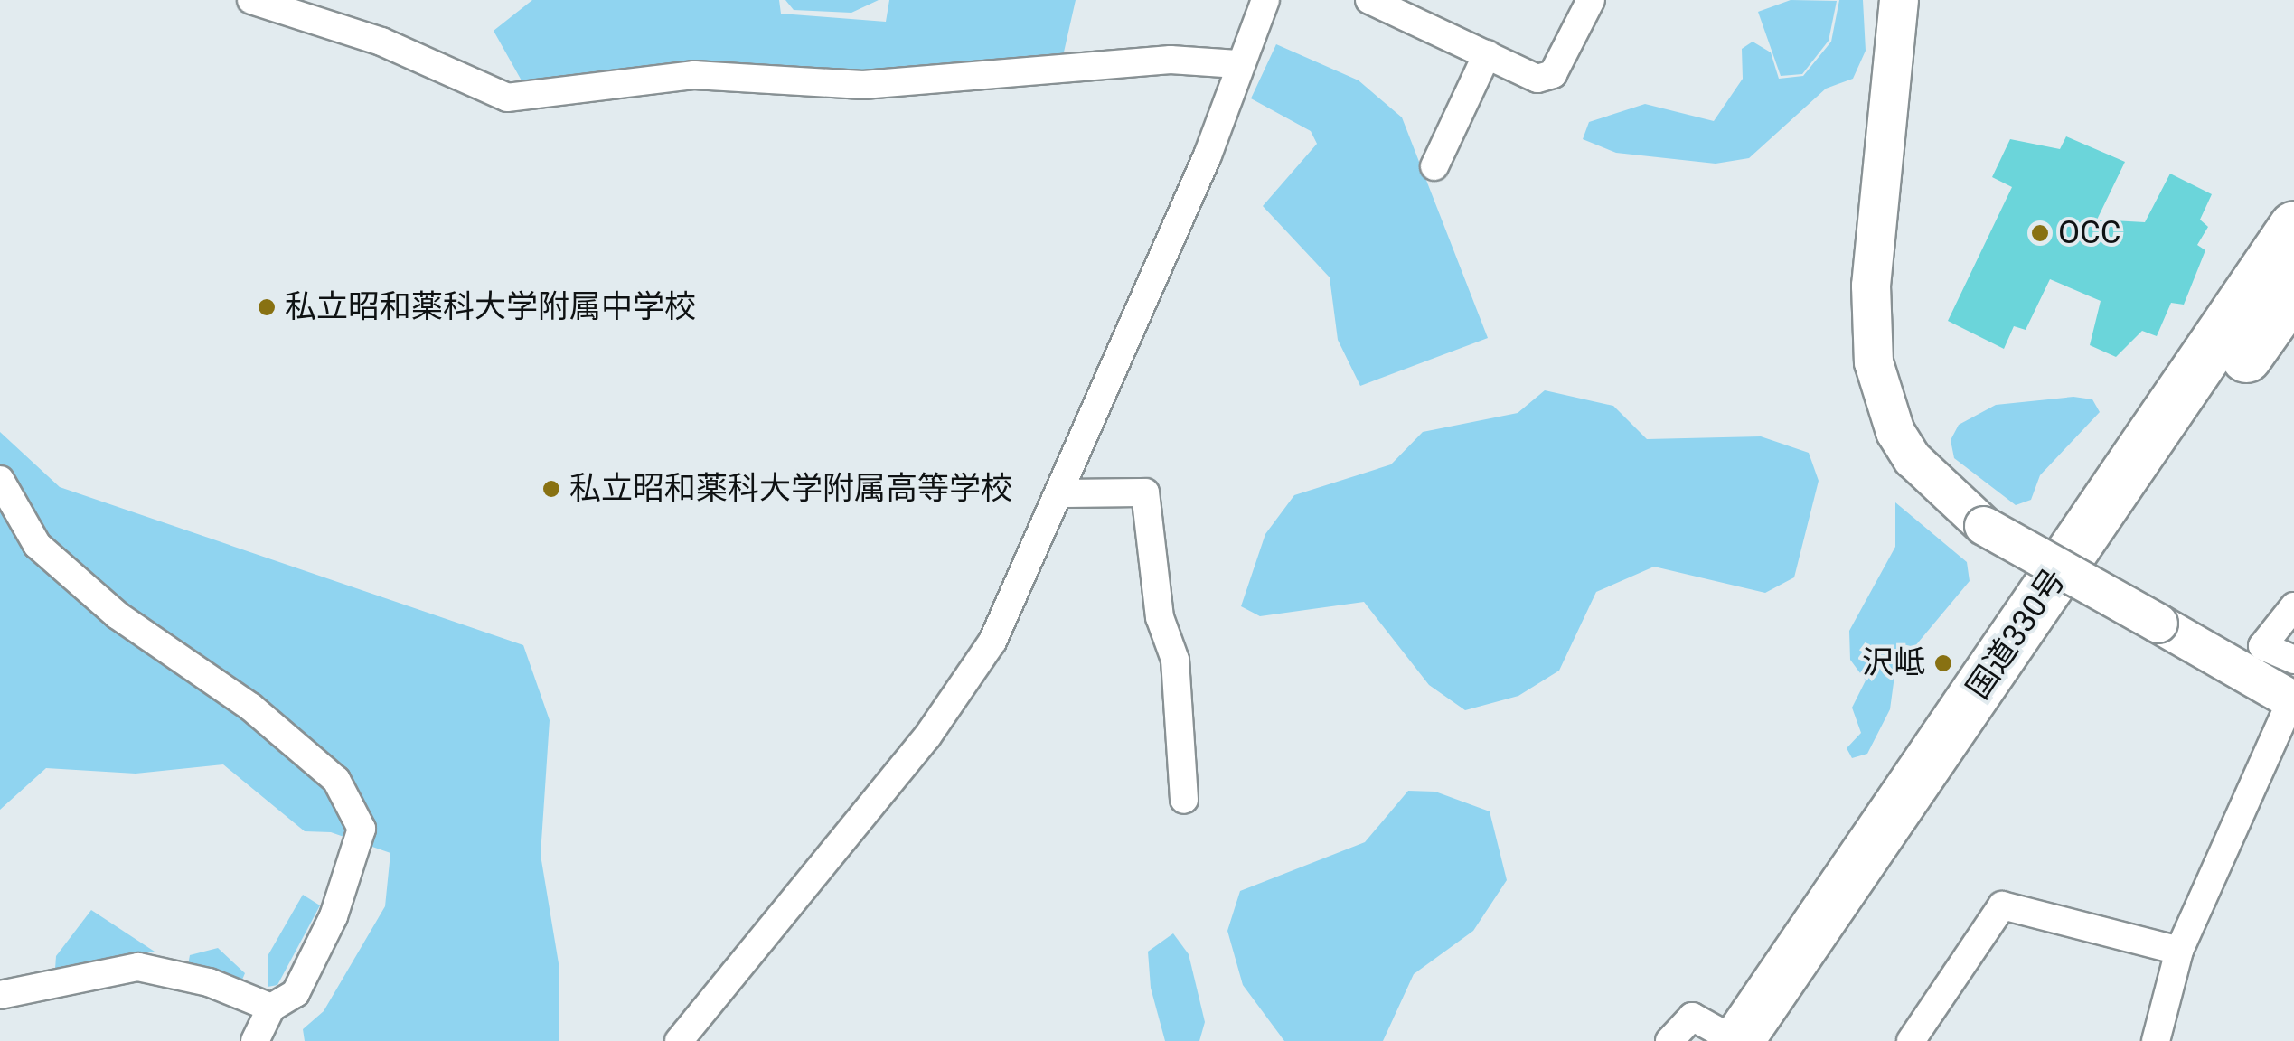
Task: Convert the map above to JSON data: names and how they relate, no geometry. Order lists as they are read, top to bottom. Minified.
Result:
{"streets":{"highway":["国道330号"]},"places":["OCC","私立昭和薬科大学附属中学校","私立昭和薬科大学附属高等学校","沢岻"]}
